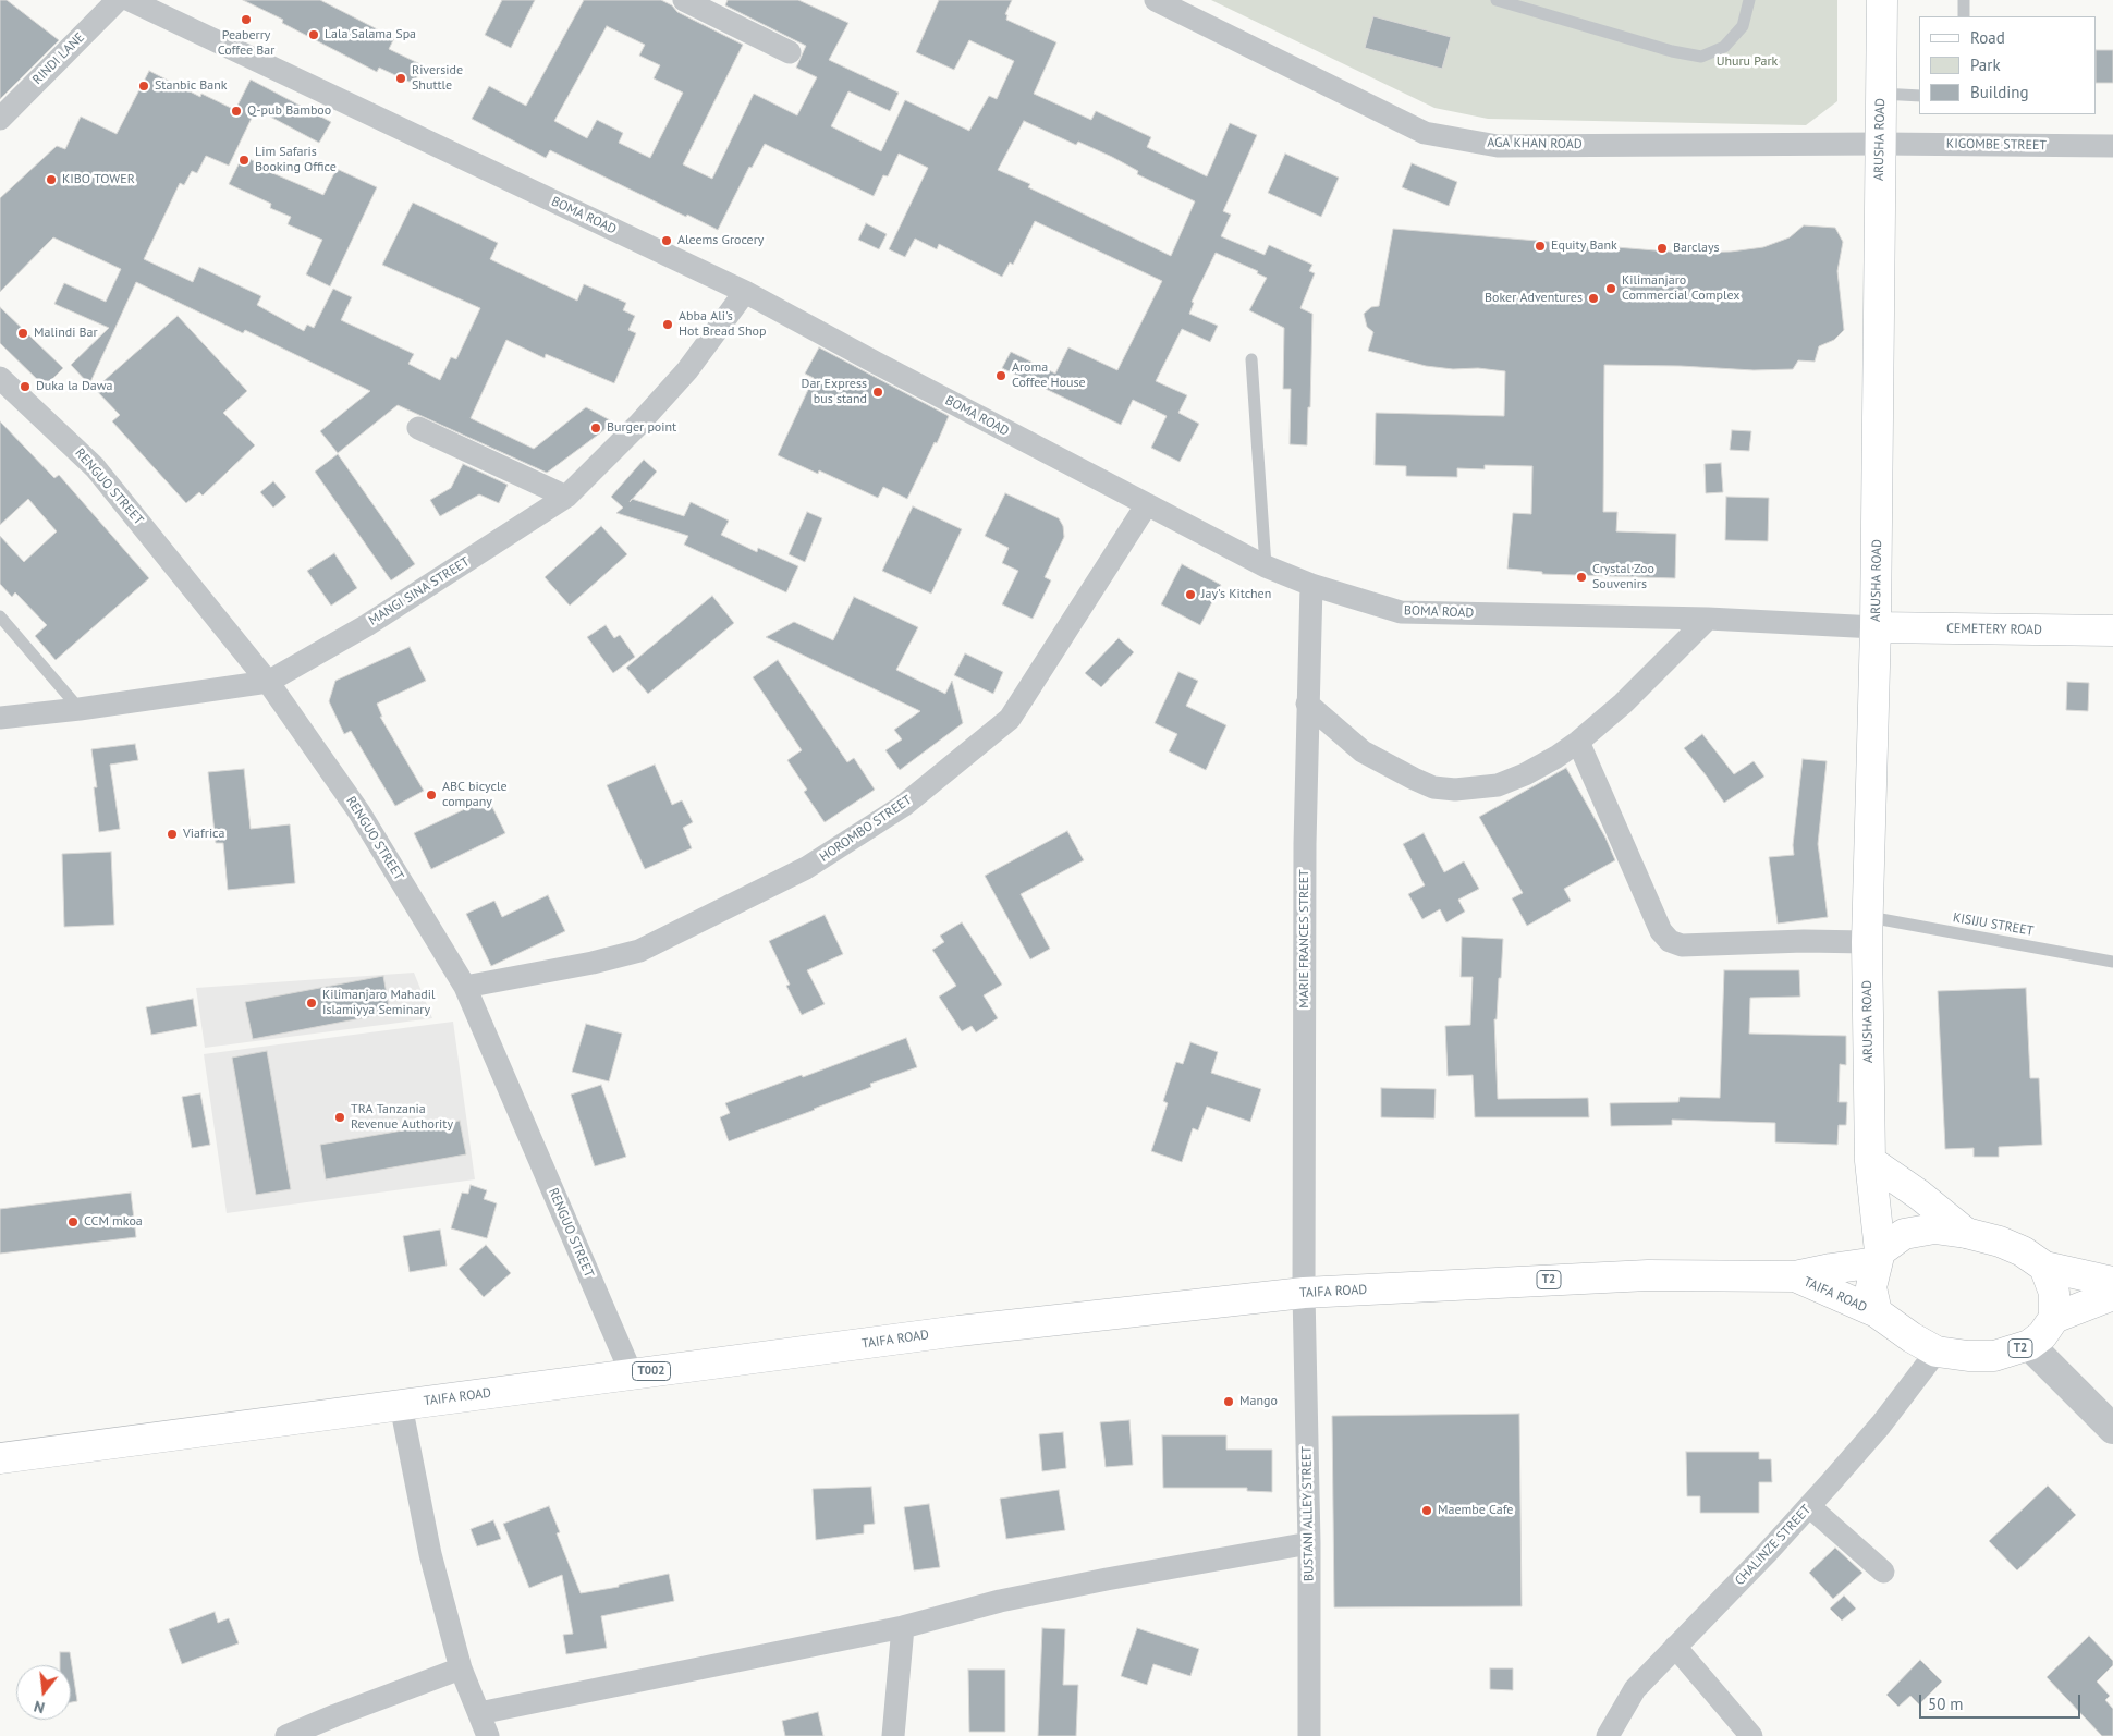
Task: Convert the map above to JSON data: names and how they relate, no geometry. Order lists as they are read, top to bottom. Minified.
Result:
{"streets":{"main road":["ARUSHA ROAD","CEMETERY ROAD","T2","TAIFA ROAD","T002"],"street":["RINDI LANE","AGA KHAN ROAD","KIGOMBE STREET","BOMA ROAD","RENGUO STREET","MANGI SINA STREET","HOROMBO STREET","MARIE FRANCES STREET","BUSTANI ALLEY STREET","CHALINZE STREET"],"lane":["KISIJU STREET"]},"crossings":[["ARUSHA ROAD","AGA KHAN ROAD"],["ARUSHA ROAD","KIGOMBE STREET"],["ARUSHA ROAD","BOMA ROAD"],["ARUSHA ROAD","CEMETERY ROAD"],["ARUSHA ROAD","KISIJU STREET"],["ARUSHA ROAD","T2"],["ARUSHA ROAD","TAIFA ROAD"],["ARUSHA ROAD","CHALINZE STREET"],["AGA KHAN ROAD","KIGOMBE STREET"],["BOMA ROAD","MANGI SINA STREET"],["BOMA ROAD","CEMETERY ROAD"],["BOMA ROAD","HOROMBO STREET"],["BOMA ROAD","MARIE FRANCES STREET"],["RENGUO STREET","MANGI SINA STREET"],["RENGUO STREET","HOROMBO STREET"],["RENGUO STREET","TAIFA ROAD"],["MARIE FRANCES STREET","TAIFA ROAD"],["MARIE FRANCES STREET","BUSTANI ALLEY STREET"],["T2","TAIFA ROAD"],["T2","CHALINZE STREET"],["TAIFA ROAD","BUSTANI ALLEY STREET"],["TAIFA ROAD","CHALINZE STREET"]],"parks":["Uhuru Park"],"places":["Peaberry Coffee Bar","Lala Salama Spa","Riverside Shuttle","Stanbic Bank","Q-pub Bamboo","Lim Safaris Booking Office","KIBO TOWER","Aleems Grocery","Equity Bank","Barclays","Kilimanjaro Commercial Complex","Boker Adventures","Abba Ali's Hot Bread Shop","Malindi Bar","Aroma Coffee House","Duka la Dawa","Dar Express bus stand","Burger point","Crystal Zoo Souvenirs","Jay's Kitchen","ABC bicycle company","Viafrica","Kilimanjaro Mahadil Islamiyya Seminary","TRA Tanzania Revenue Authority","CCM mkoa","Mango","Maembe Cafe"],"legend":["Road","Park","Building"],"scale_bar":"50 m","north":"bottom"}
